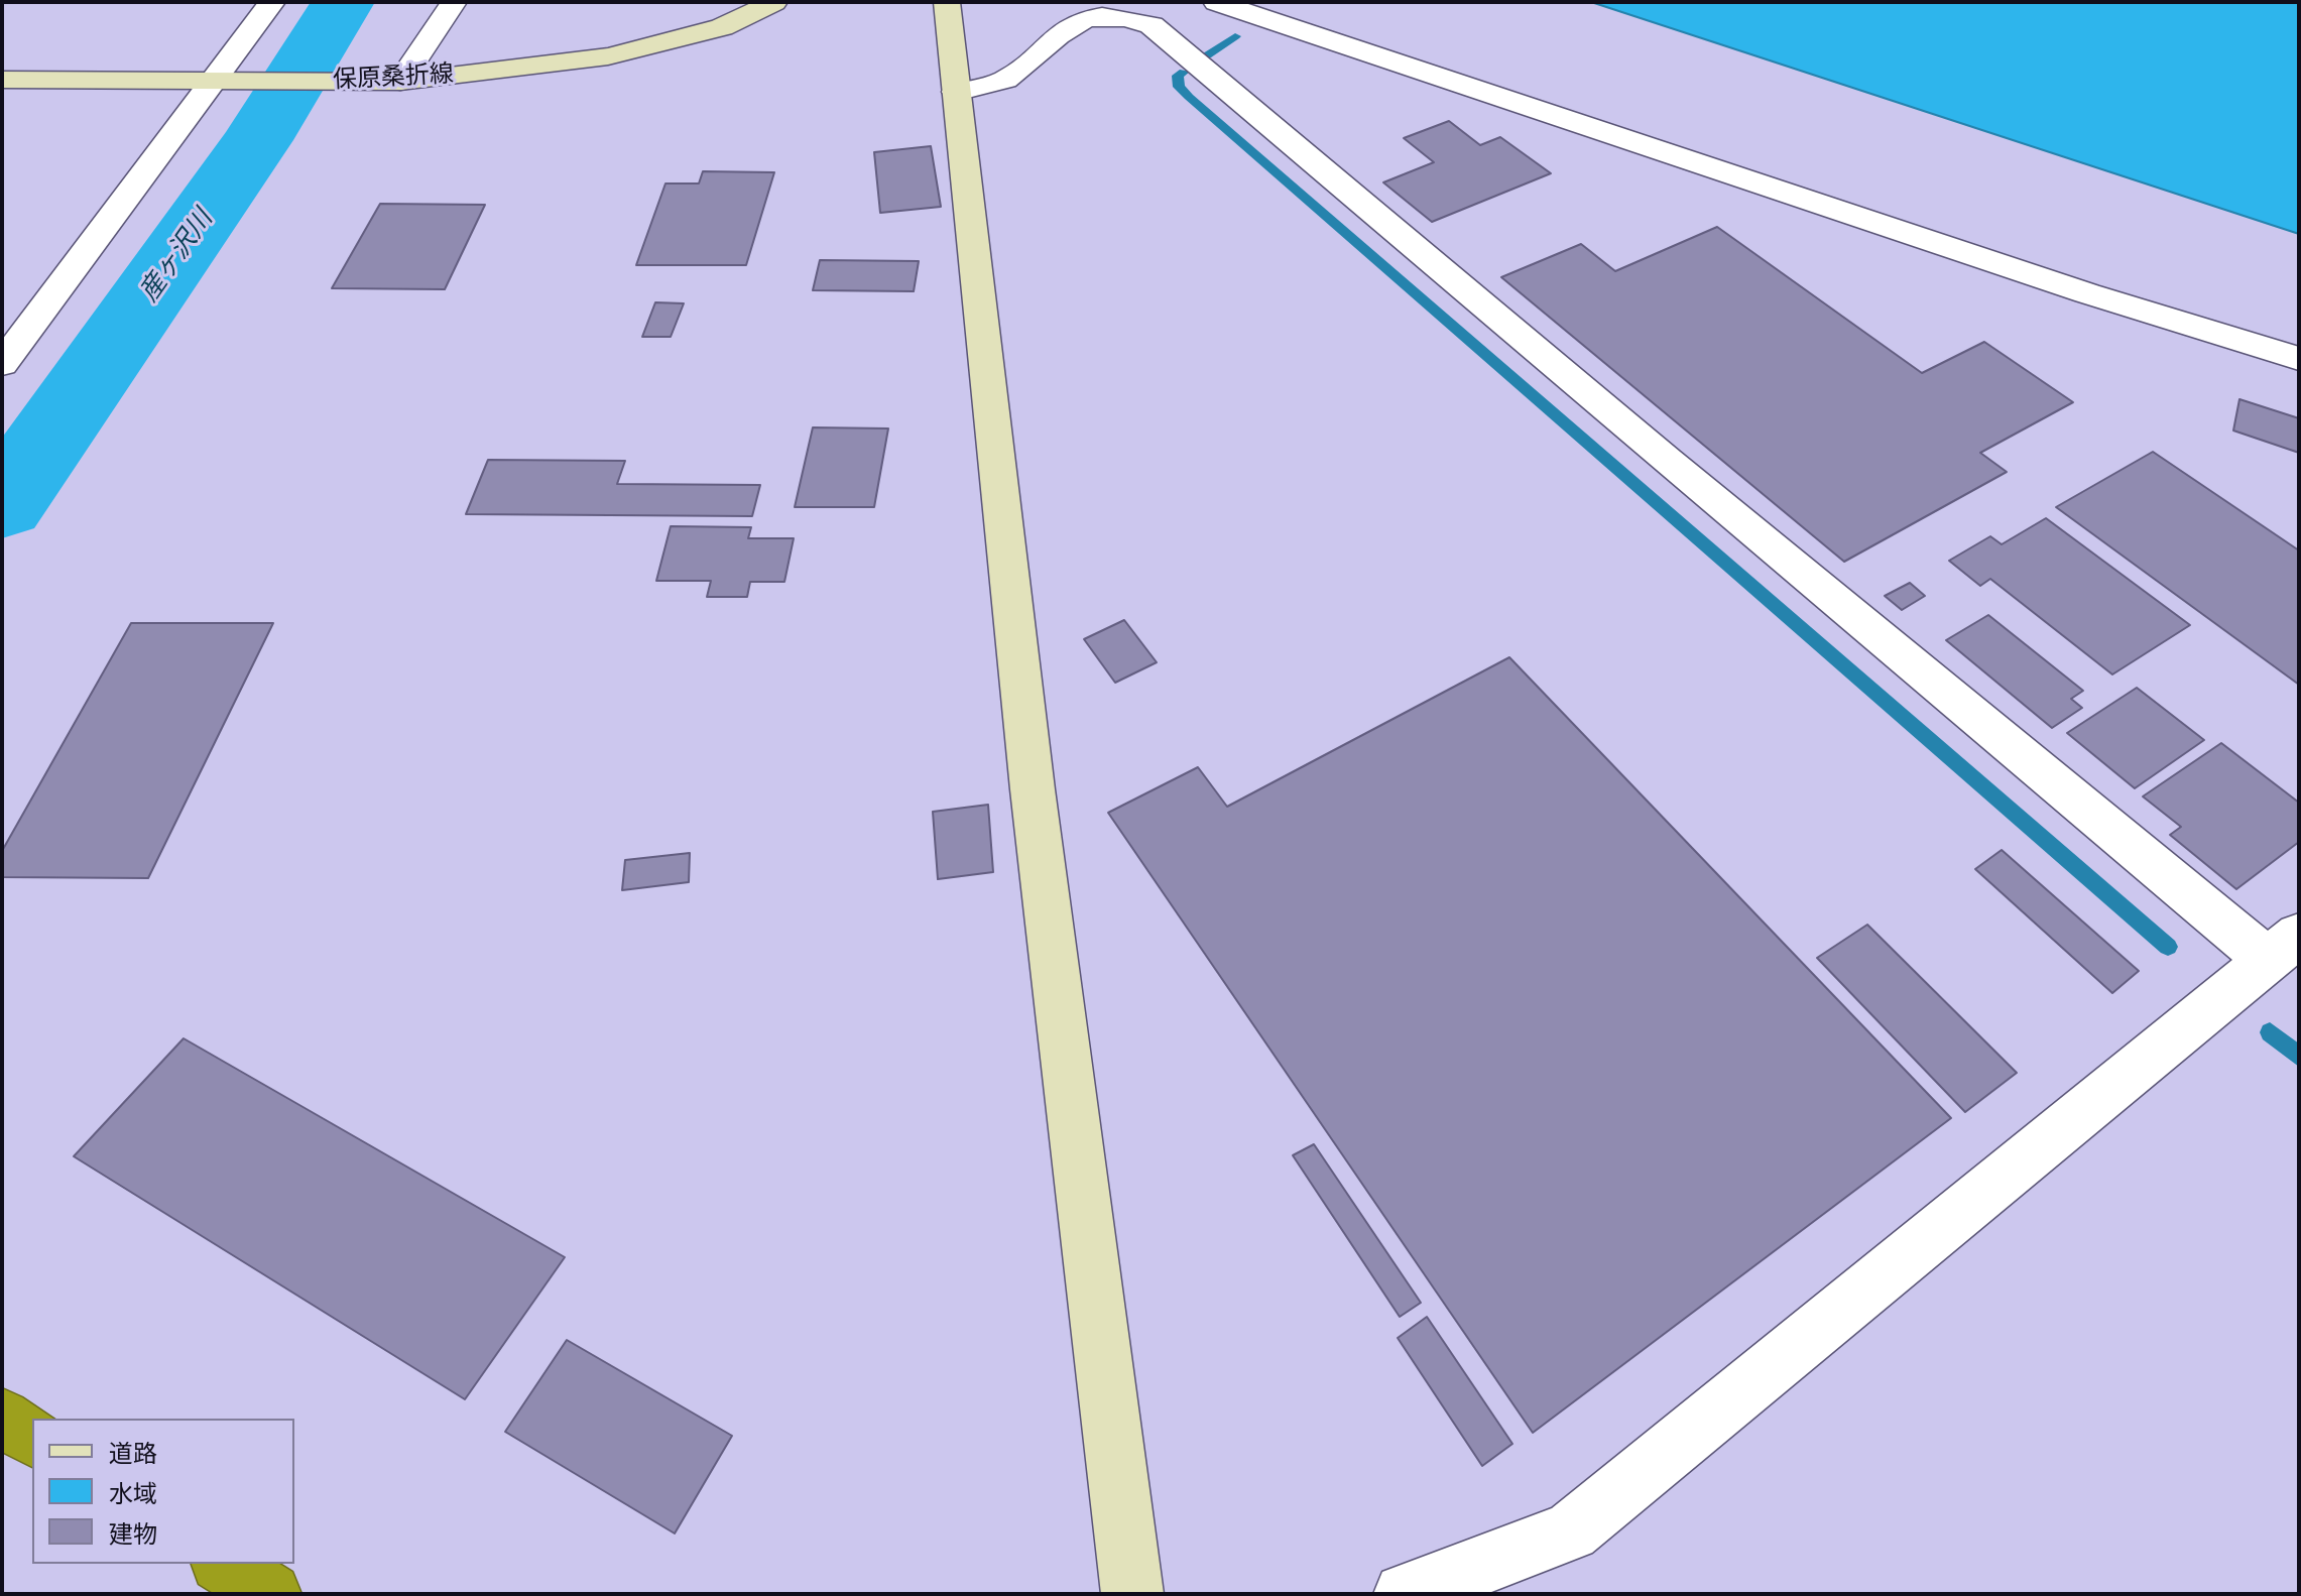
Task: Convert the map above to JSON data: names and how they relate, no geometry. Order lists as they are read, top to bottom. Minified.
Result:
{"streets":{"street":["保原桑折線"]},"water":["産ヶ沢川"],"legend":["道路","水域","建物"]}
